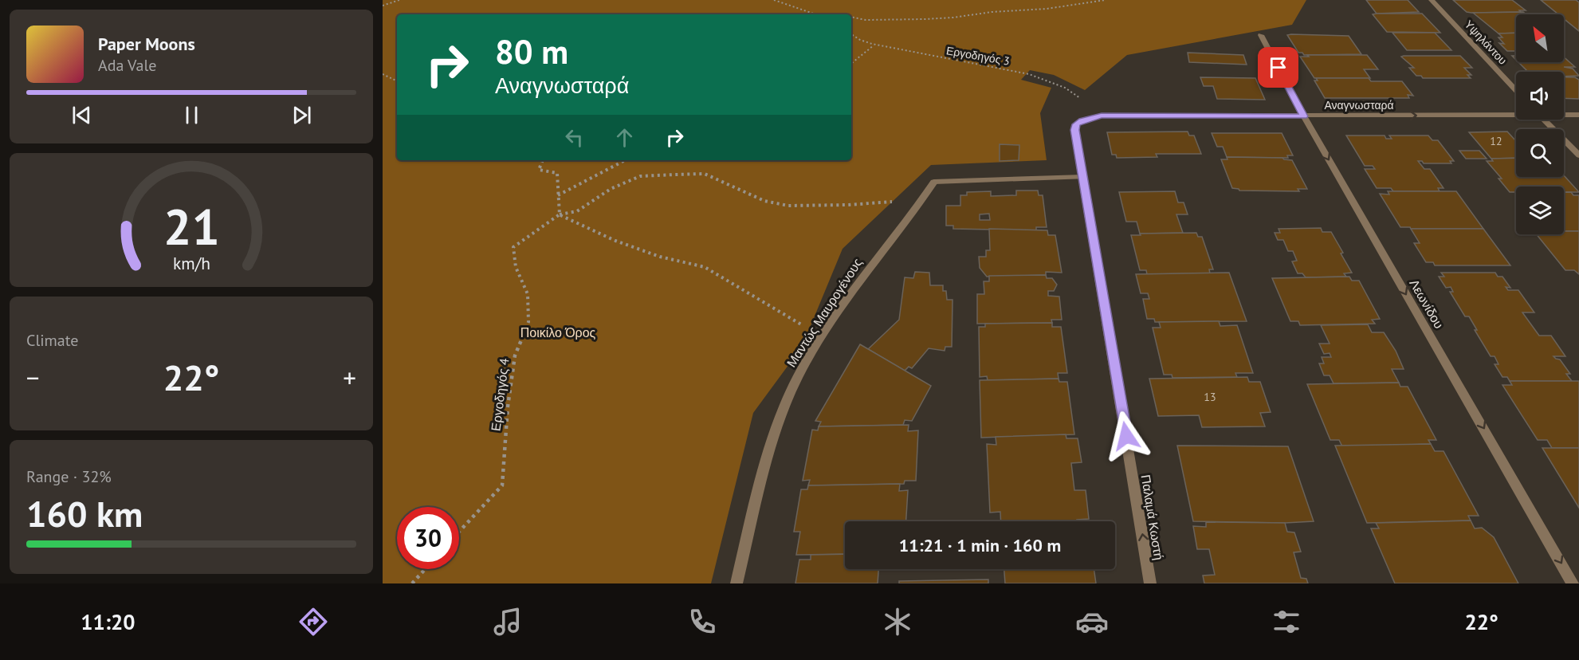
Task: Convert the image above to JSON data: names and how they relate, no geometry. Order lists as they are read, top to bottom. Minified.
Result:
{"streets":{"street":["Υψηλάντου","Αναγνωσταρά","Λεωνίδου","Μαντώς Μαυρογένους","Παλαμά Κωστή"],"path":["Εργοδηγός 3","Εργοδηγός 4"]},"crossings":[["Εργοδηγός 3","Αναγνωσταρά"],["Εργοδηγός 3","Παλαμά Κωστή"],["Αναγνωσταρά","Λεωνίδου"],["Αναγνωσταρά","Παλαμά Κωστή"],["Μαντώς Μαυρογένους","Παλαμά Κωστή"]],"one_way":["Αναγνωσταρά","Λεωνίδου","Παλαμά Κωστή"],"parks":["Ποικίλο Όρος"],"house_numbers":["12","13"],"north":"top left","page":{"turn":["80 m","Αναγνωσταρά"],"song":["Paper Moons","Ada Vale"],"tile":["Climate",["Range · 32%","160 km"]],"heat":["−","22°","+"],"limit":"30","trip":"11:21 · 1 min · 160 m","tabs":["11:20","22°"],"gauge":["21","km/h"]}}
